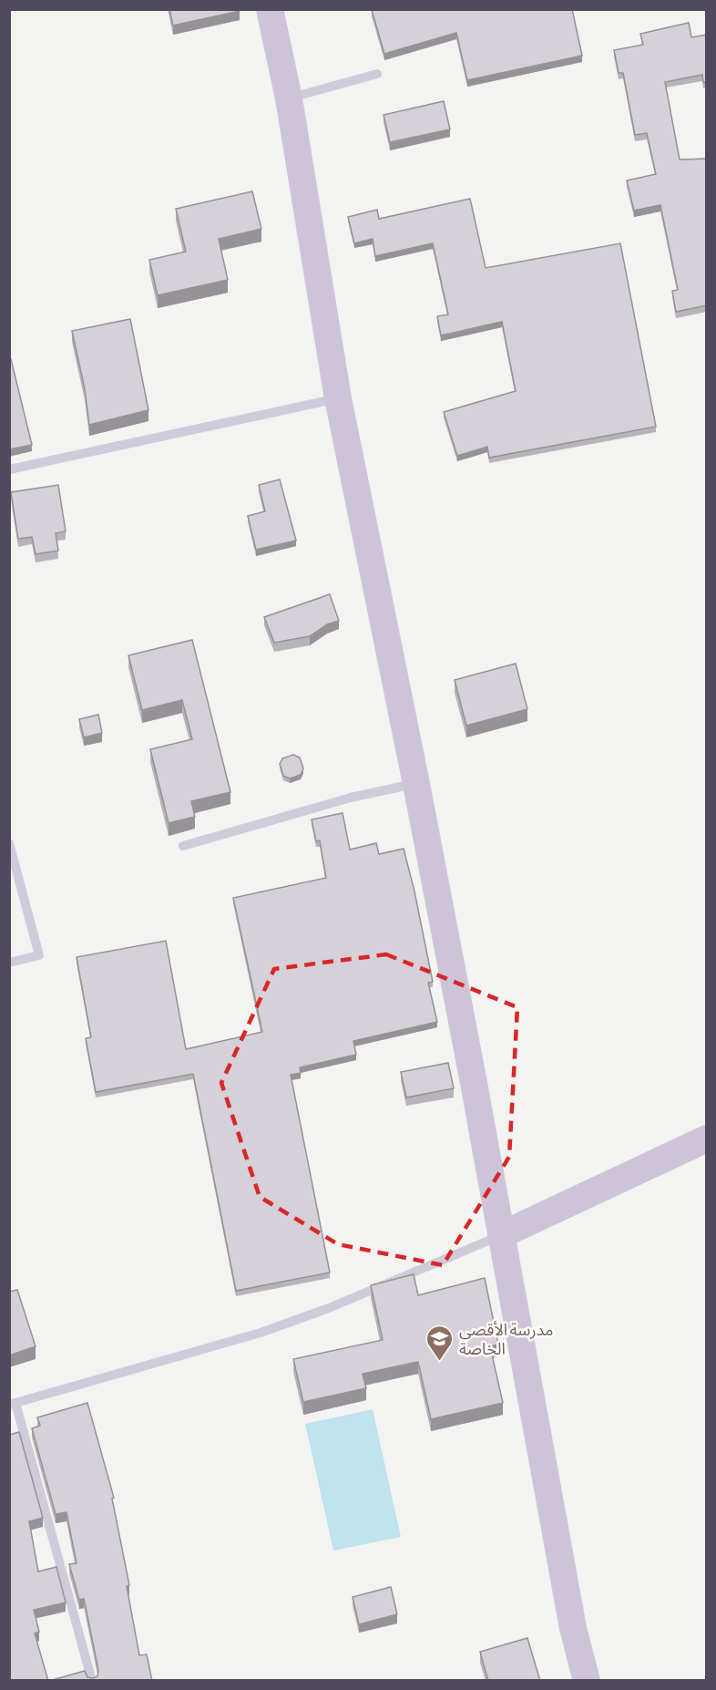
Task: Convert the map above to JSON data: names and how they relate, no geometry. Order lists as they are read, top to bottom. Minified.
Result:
{"places":{"school or university":["مدرسة الأقصى الخاصة"]}}
